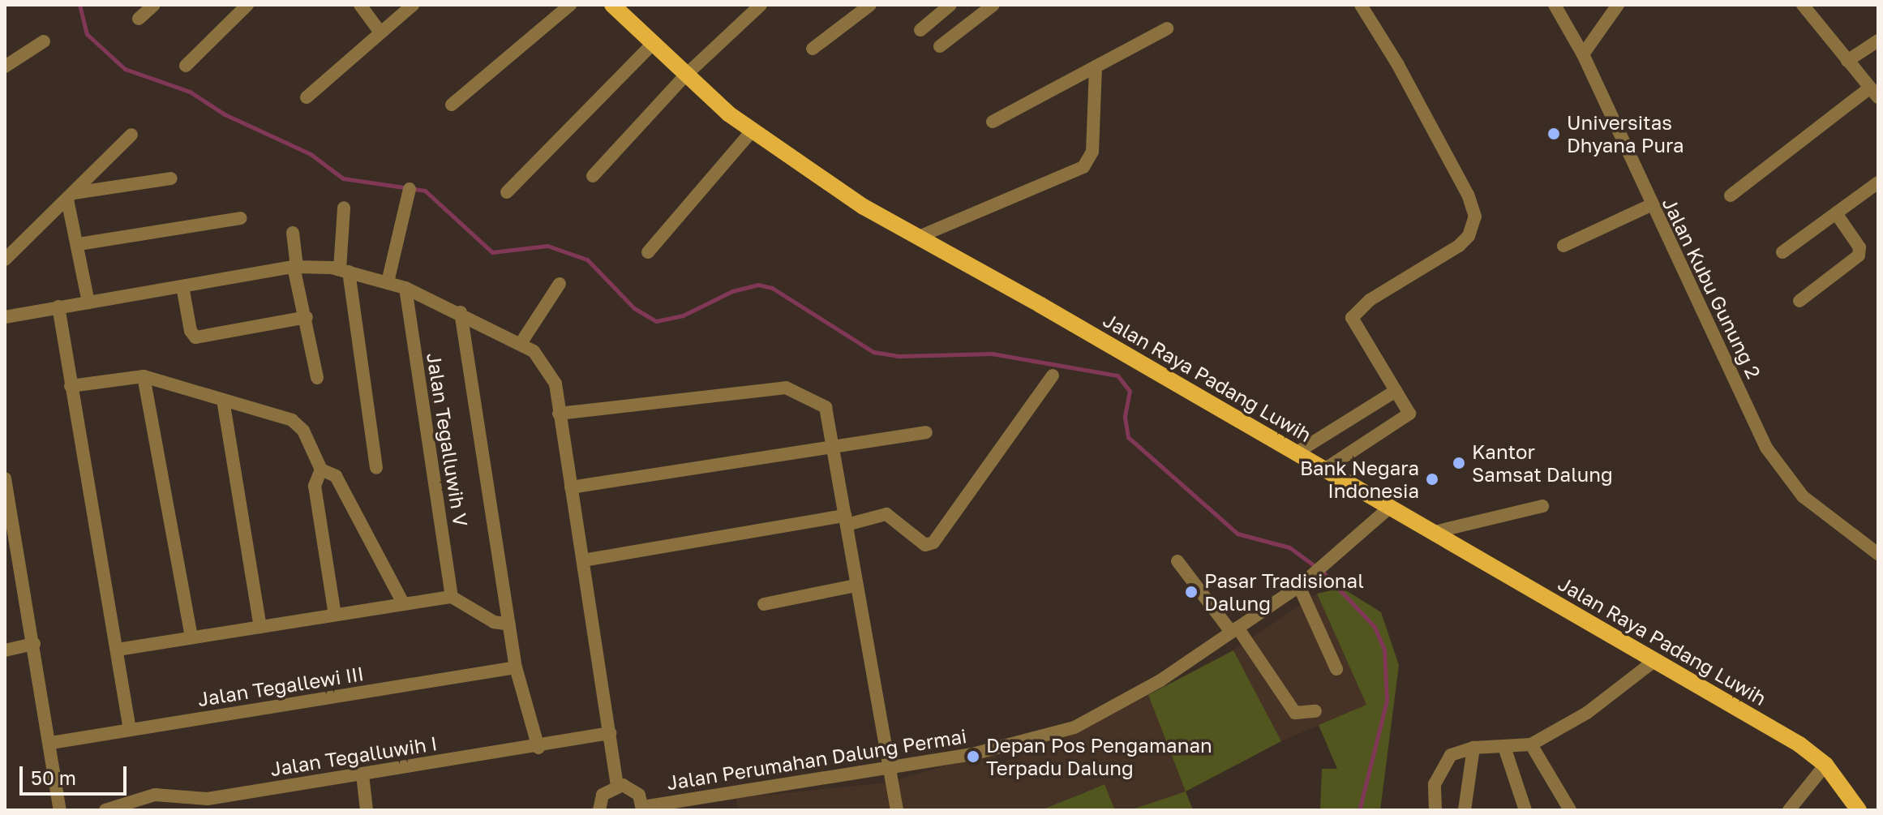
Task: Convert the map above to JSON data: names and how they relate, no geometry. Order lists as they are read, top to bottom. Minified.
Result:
{"streets":{"main road":["Jalan Raya Padang Luwih"],"street":["Jalan Kubu Gunung 2","Jalan Tegalluwih V","Jalan Tegallewi III","Jalan Tegalluwih I","Jalan Perumahan Dalung Permai"]},"crossings":[["Jalan Raya Padang Luwih","Jalan Perumahan Dalung Permai"]],"places":["Universitas Dhyana Pura","Kantor Samsat Dalung","Bank Negara Indonesia","Pasar Tradisional Dalung","Depan Pos Pengamanan Terpadu Dalung"],"scale_bar":"50 m"}
